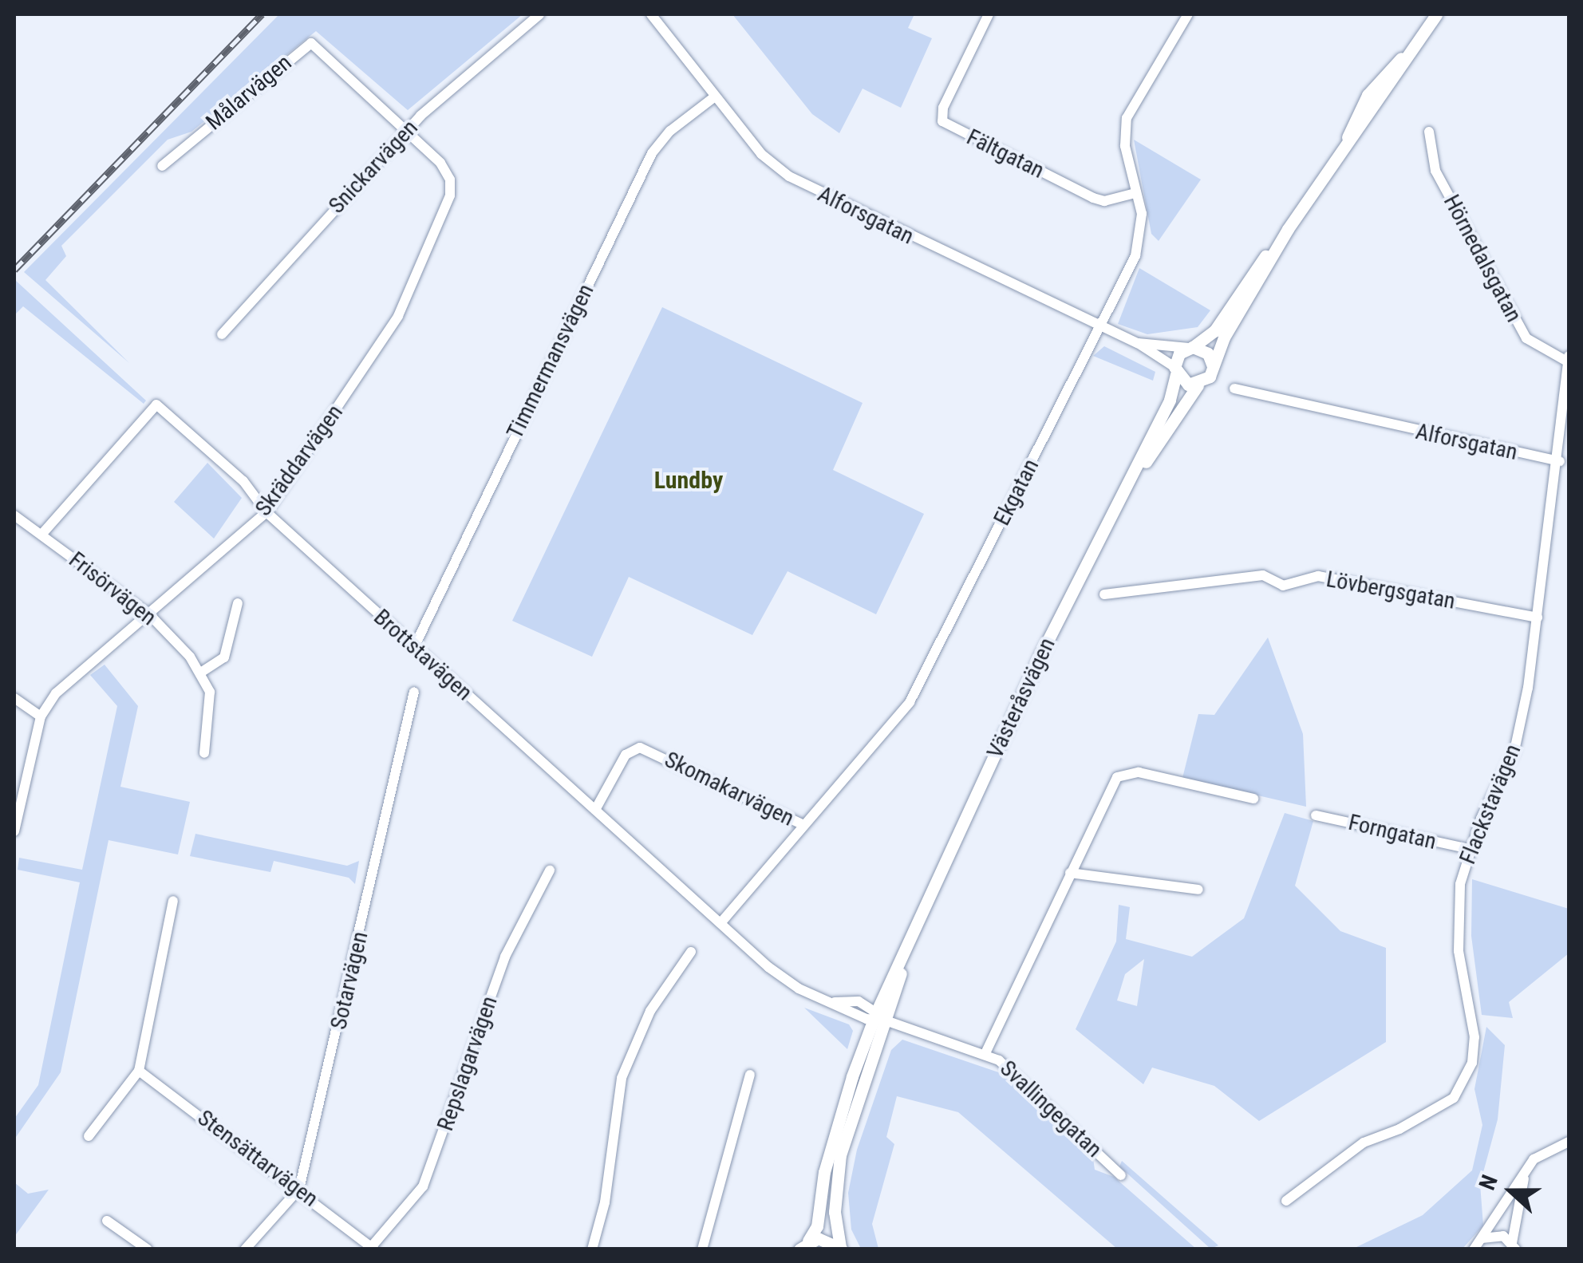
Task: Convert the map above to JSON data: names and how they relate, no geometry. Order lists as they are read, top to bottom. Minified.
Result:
{"streets":{"street":["Målarvägen","Fältgatan","Snickarvägen","Alforsgatan","Hörnedalsgatan","Timmermansvägen","Skräddarvägen","Ekgatan","Frisörvägen","Lövbergsgatan","Brottstavägen","Västeråsvägen","Skomakarvägen","Flackstavägen","Forngatan","Sotarvägen","Repslagarvägen","Svallingegatan","Stensättarvägen"]},"crossings":[["Målarvägen","Snickarvägen"],["Målarvägen","Skräddarvägen"],["Fältgatan","Ekgatan"],["Snickarvägen","Skräddarvägen"],["Alforsgatan","Timmermansvägen"],["Alforsgatan","Ekgatan"],["Alforsgatan","Västeråsvägen"],["Alforsgatan","Flackstavägen"],["Hörnedalsgatan","Flackstavägen"],["Timmermansvägen","Brottstavägen"],["Skräddarvägen","Frisörvägen"],["Skräddarvägen","Brottstavägen"],["Ekgatan","Brottstavägen"],["Ekgatan","Skomakarvägen"],["Frisörvägen","Brottstavägen"],["Lövbergsgatan","Flackstavägen"],["Brottstavägen","Västeråsvägen"],["Brottstavägen","Skomakarvägen"],["Brottstavägen","Svallingegatan"],["Västeråsvägen","Svallingegatan"],["Flackstavägen","Forngatan"],["Sotarvägen","Stensättarvägen"],["Repslagarvägen","Stensättarvägen"]],"districts":["Lundby"],"north":"left"}
